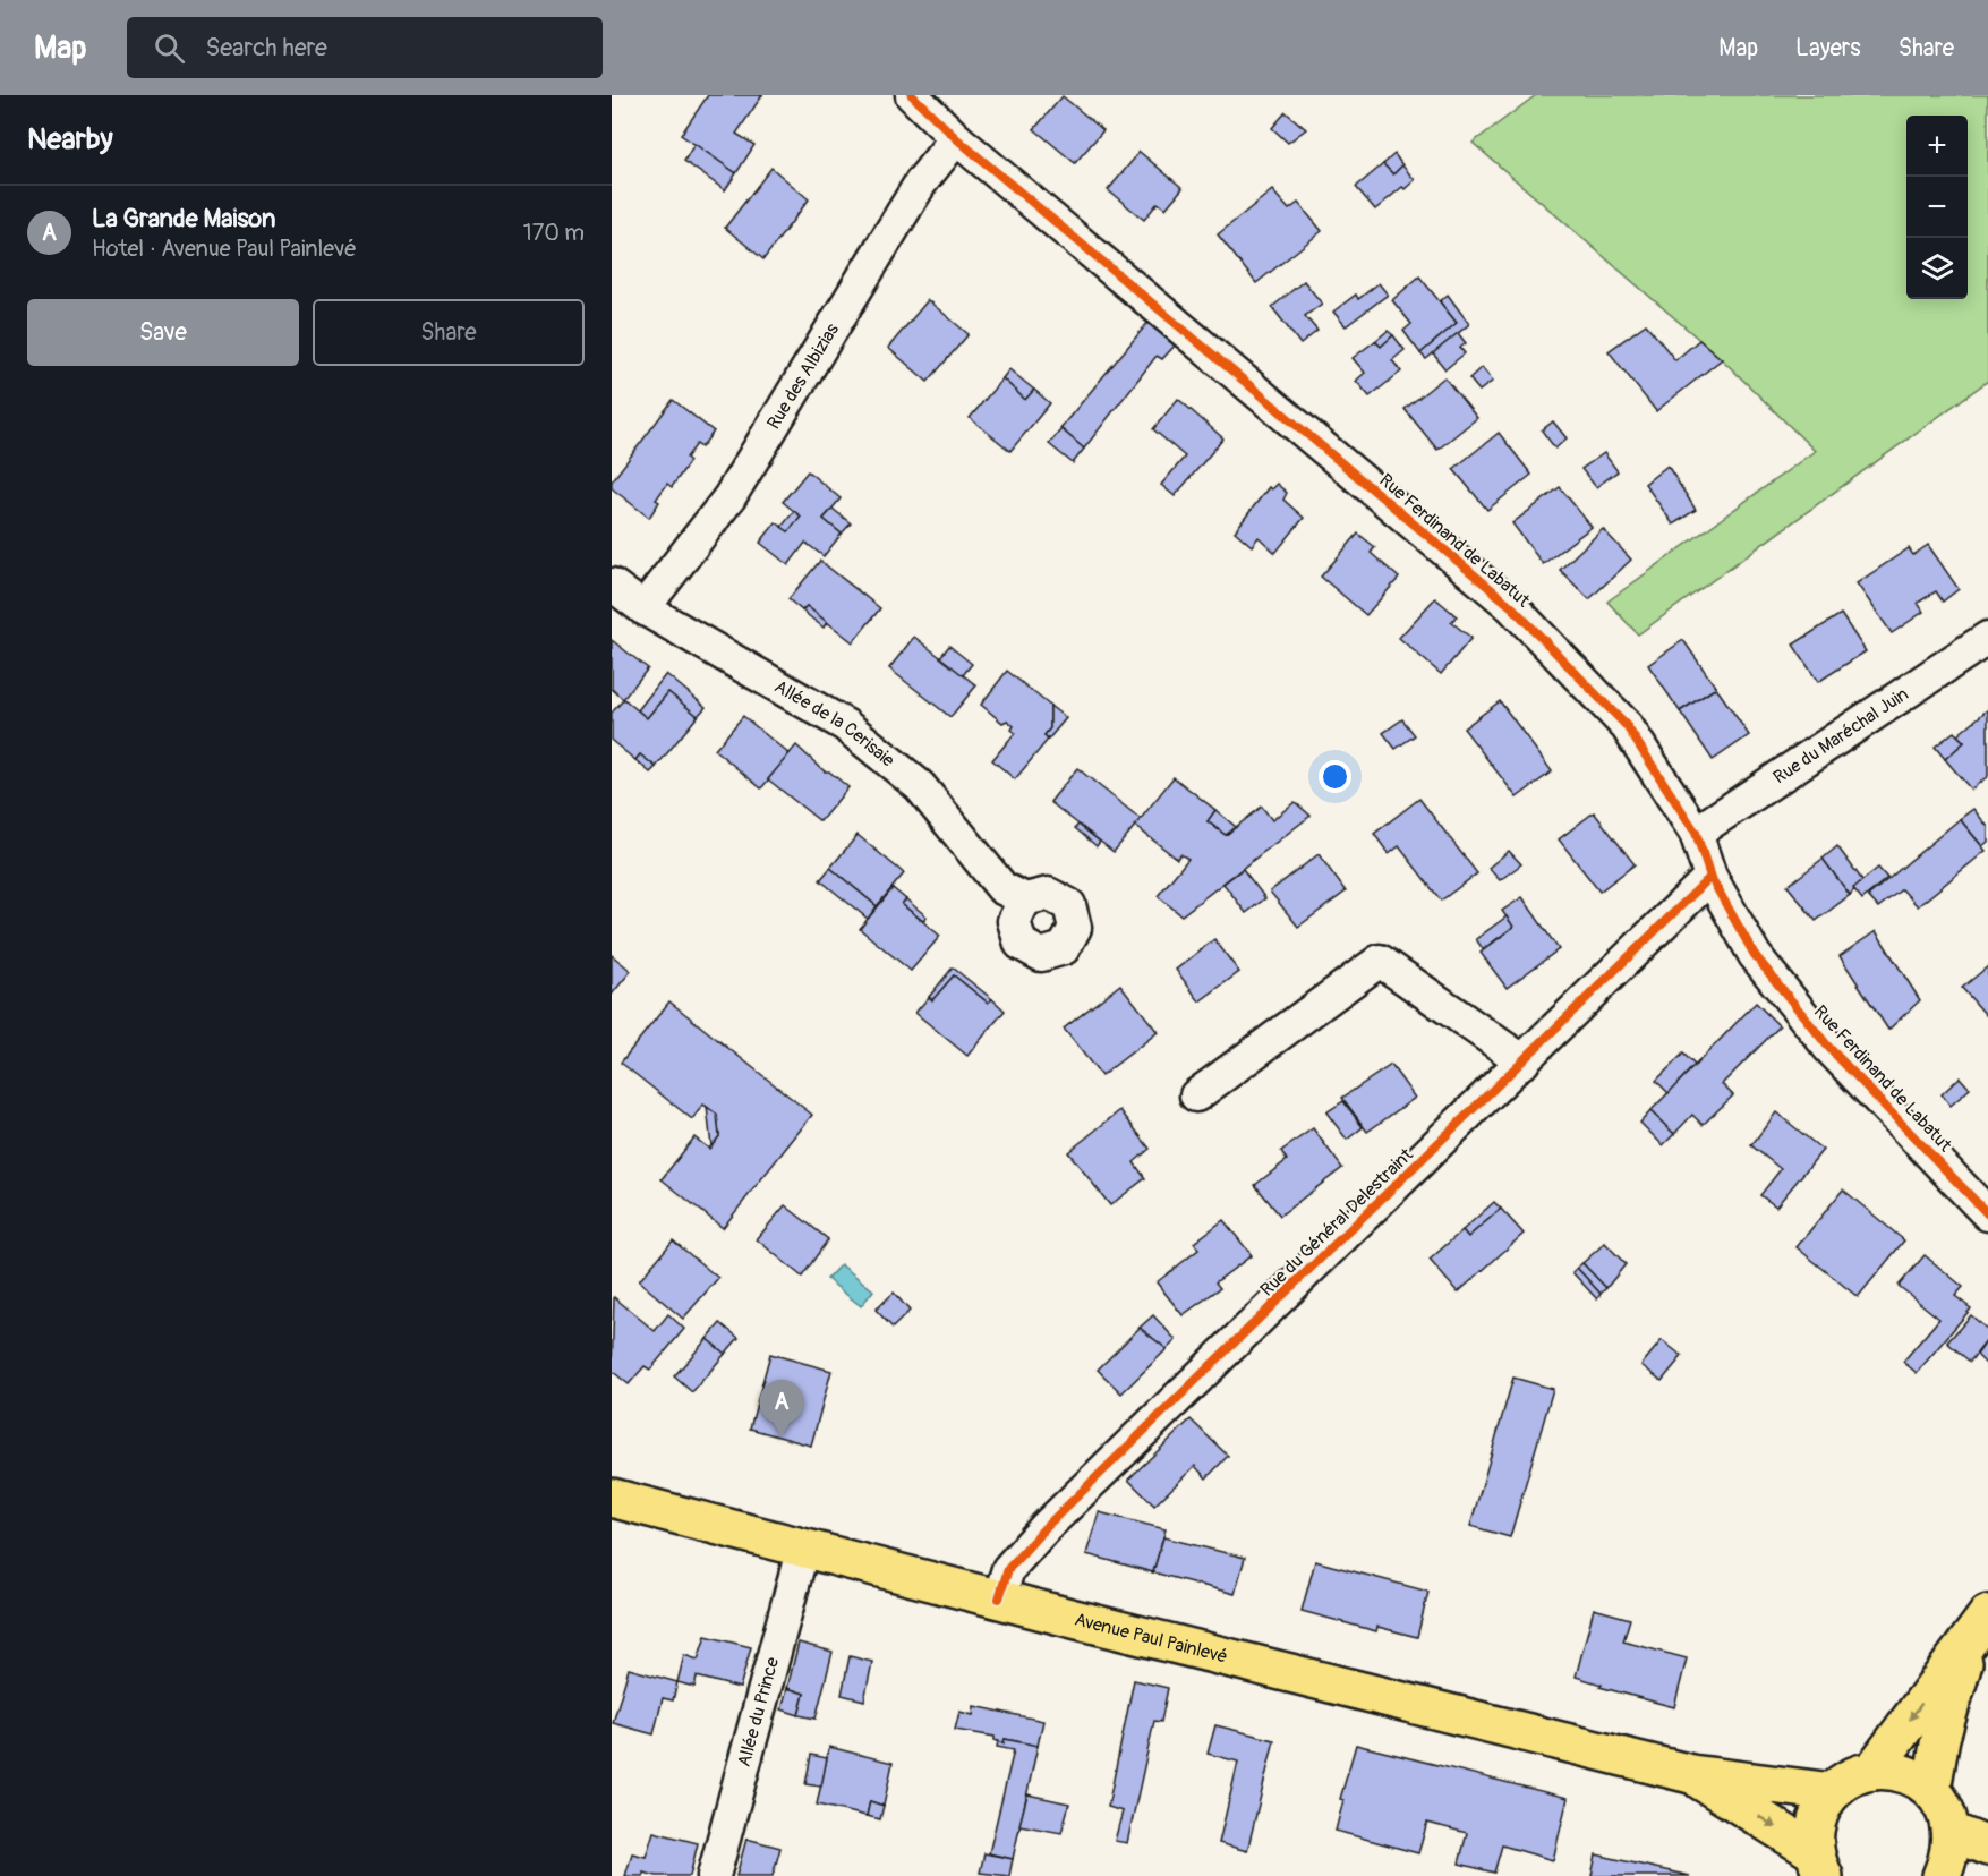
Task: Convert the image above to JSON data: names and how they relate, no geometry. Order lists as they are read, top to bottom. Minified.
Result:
{"streets":{"main road":["Avenue Paul Painlevé"],"street":["Rue des Albizias","Rue Ferdinand de Labatut","Allée de la Cerisaie","Rue du Maréchal Juin","Rue du Général Delestraint","Allée du Prince"]},"crossings":[["Rue des Albizias","Rue Ferdinand de Labatut"],["Rue des Albizias","Allée de la Cerisaie"],["Rue Ferdinand de Labatut","Rue du Maréchal Juin"],["Rue Ferdinand de Labatut","Rue du Général Delestraint"],["Rue du Général Delestraint","Avenue Paul Painlevé"],["Avenue Paul Painlevé","Allée du Prince"]],"page":{"header":"Map","search":"Search here","nav":["Map","Layers","Share"],"heading":"Nearby","map_buttons":["+","−"],"list":[{"mark":"A","name":"La Grande Maison","note":"Hotel · Avenue Paul Painlevé","value":"170 m"}],"buttons":["Save","Share"],"pins":"A"}}
